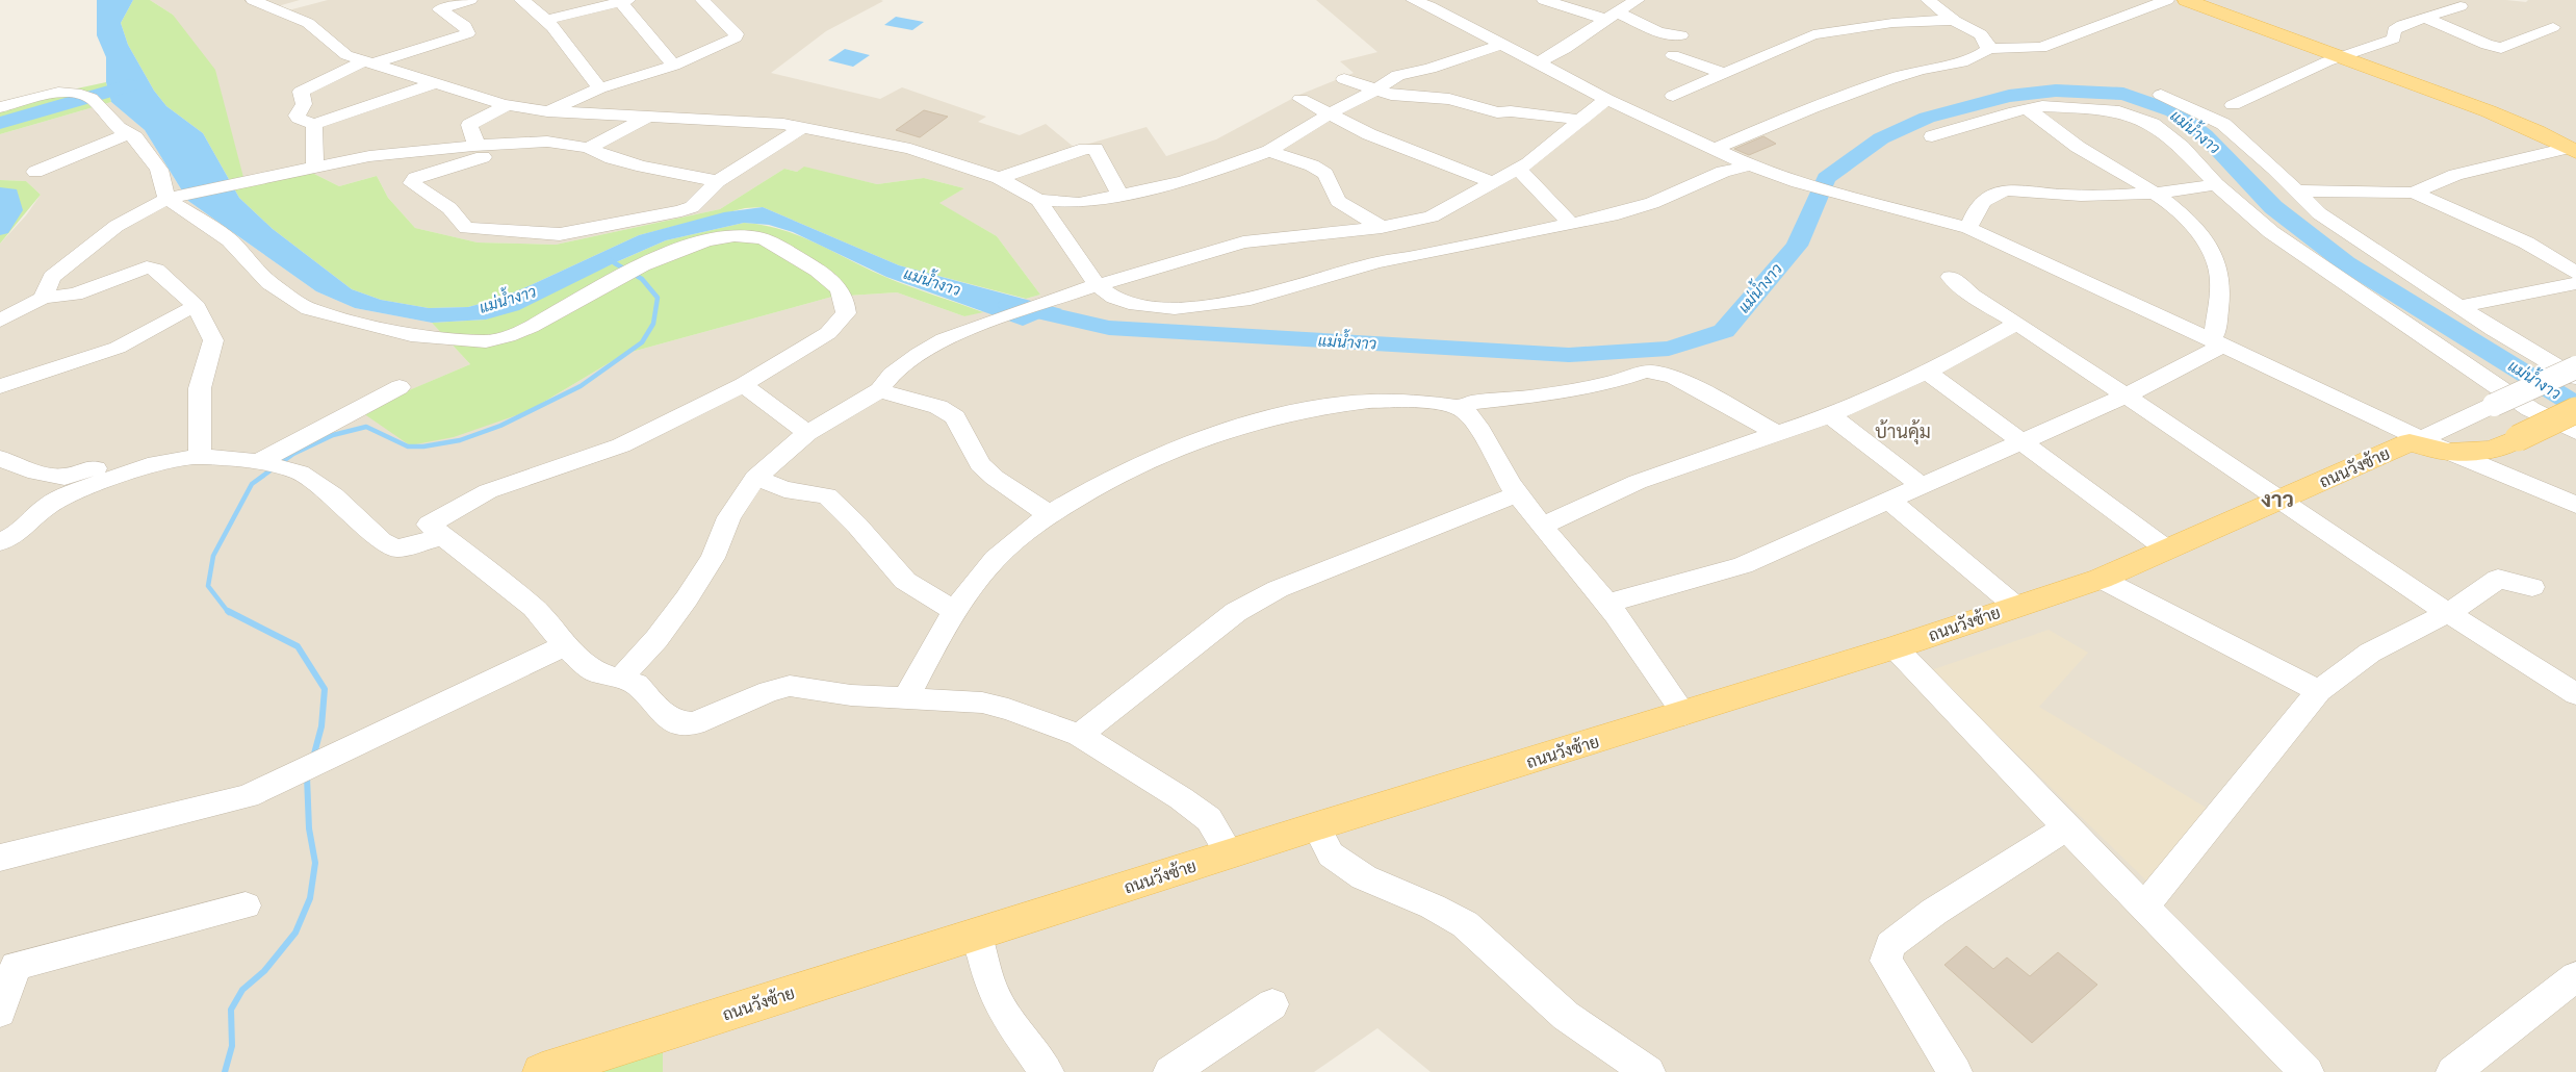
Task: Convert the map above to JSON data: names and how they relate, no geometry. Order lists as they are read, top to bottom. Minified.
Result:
{"streets":{"main road":["ถนนวังซ้าย"]},"districts":["บ้านคุ้ม","งาว"],"water":["แม่น้ำงาว"]}
